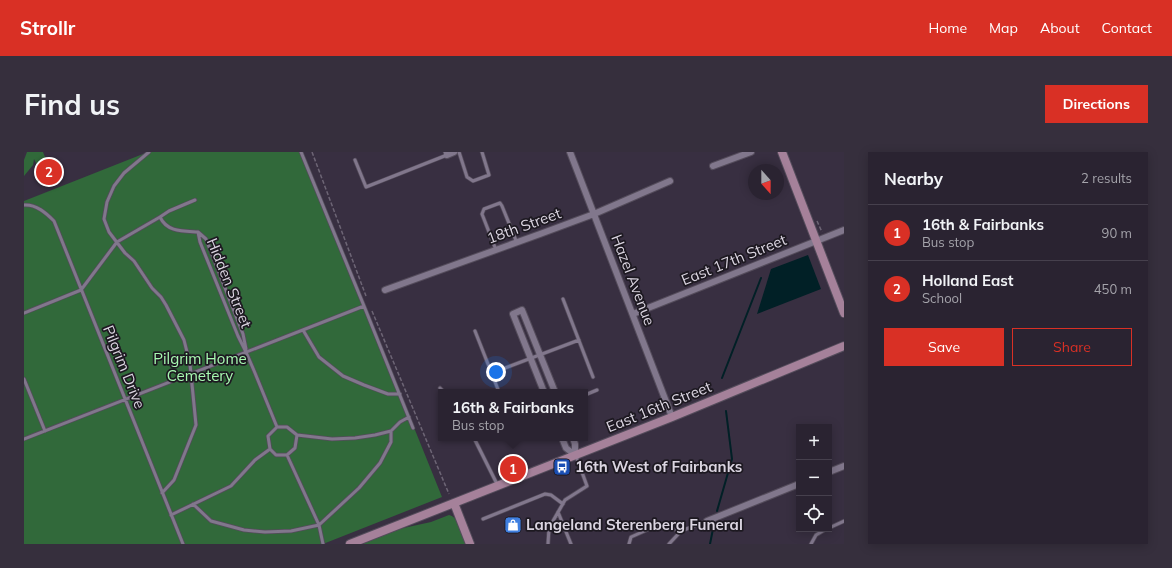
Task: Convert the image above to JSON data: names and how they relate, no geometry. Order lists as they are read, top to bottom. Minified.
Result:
{"streets":{"main road":["East 16th Street"],"street":["18th Street","East 17th Street","Hazel Avenue"],"lane":["Hidden Street","Pilgrim Drive"]},"crossings":[["18th Street","Hazel Avenue"],["East 17th Street","Hazel Avenue"],["Hazel Avenue","East 16th Street"]],"parks":["Pilgrim Home Cemetery"],"places":{"bus stop":["16th West of Fairbanks"],"shop":["Langeland Sterenberg Funeral"]},"north":"bottom","page":{"header":"Strollr","nav":["Home","Map","About","Contact"],"buttons":["Directions",["Save","Share"]],"title":"Find us","heading":["Nearby","2 results"],"pins":["2","1"],"list":[{"mark":"1","name":"16th & Fairbanks","note":"Bus stop","value":"90 m"},{"mark":"2","name":"Holland East","note":"School","value":"450 m"}],"popup":["16th & Fairbanks","Bus stop"],"map_buttons":["+","−"]}}
